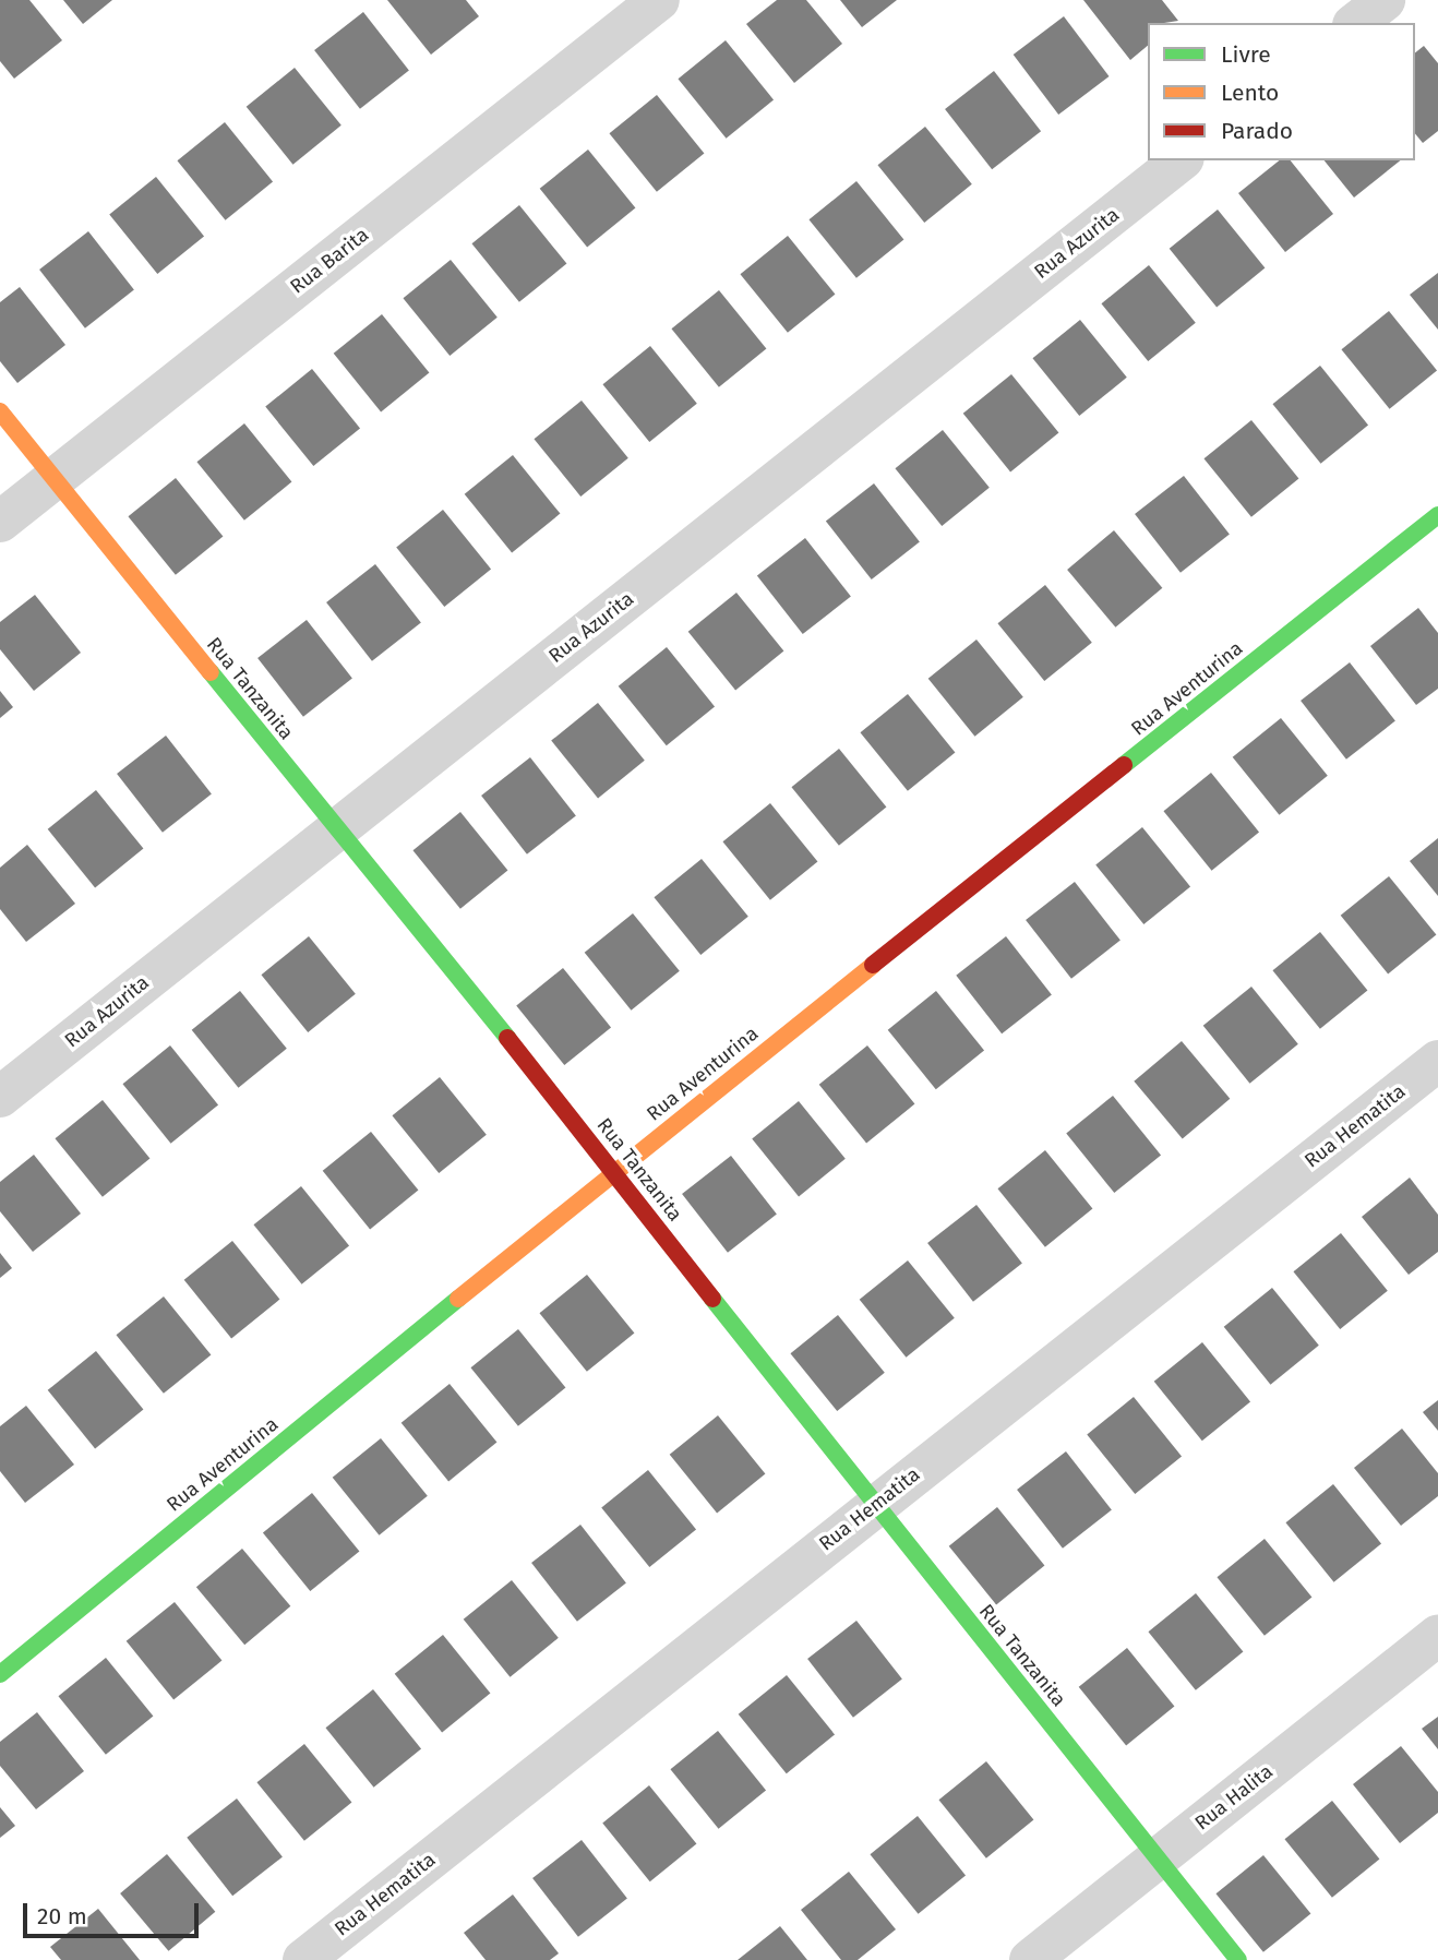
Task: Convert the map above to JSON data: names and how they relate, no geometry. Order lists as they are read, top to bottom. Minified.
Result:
{"streets":{"street":["Rua Azurita","Rua Barita","Rua Tanzanita","Rua Aventurina","Rua Hematita","Rua Halita"]},"crossings":[["Rua Azurita","Rua Tanzanita"],["Rua Barita","Rua Tanzanita"],["Rua Tanzanita","Rua Aventurina"],["Rua Tanzanita","Rua Hematita"],["Rua Tanzanita","Rua Halita"]],"legend":["Livre","Lento","Parado"],"scale_bar":"20 m"}
